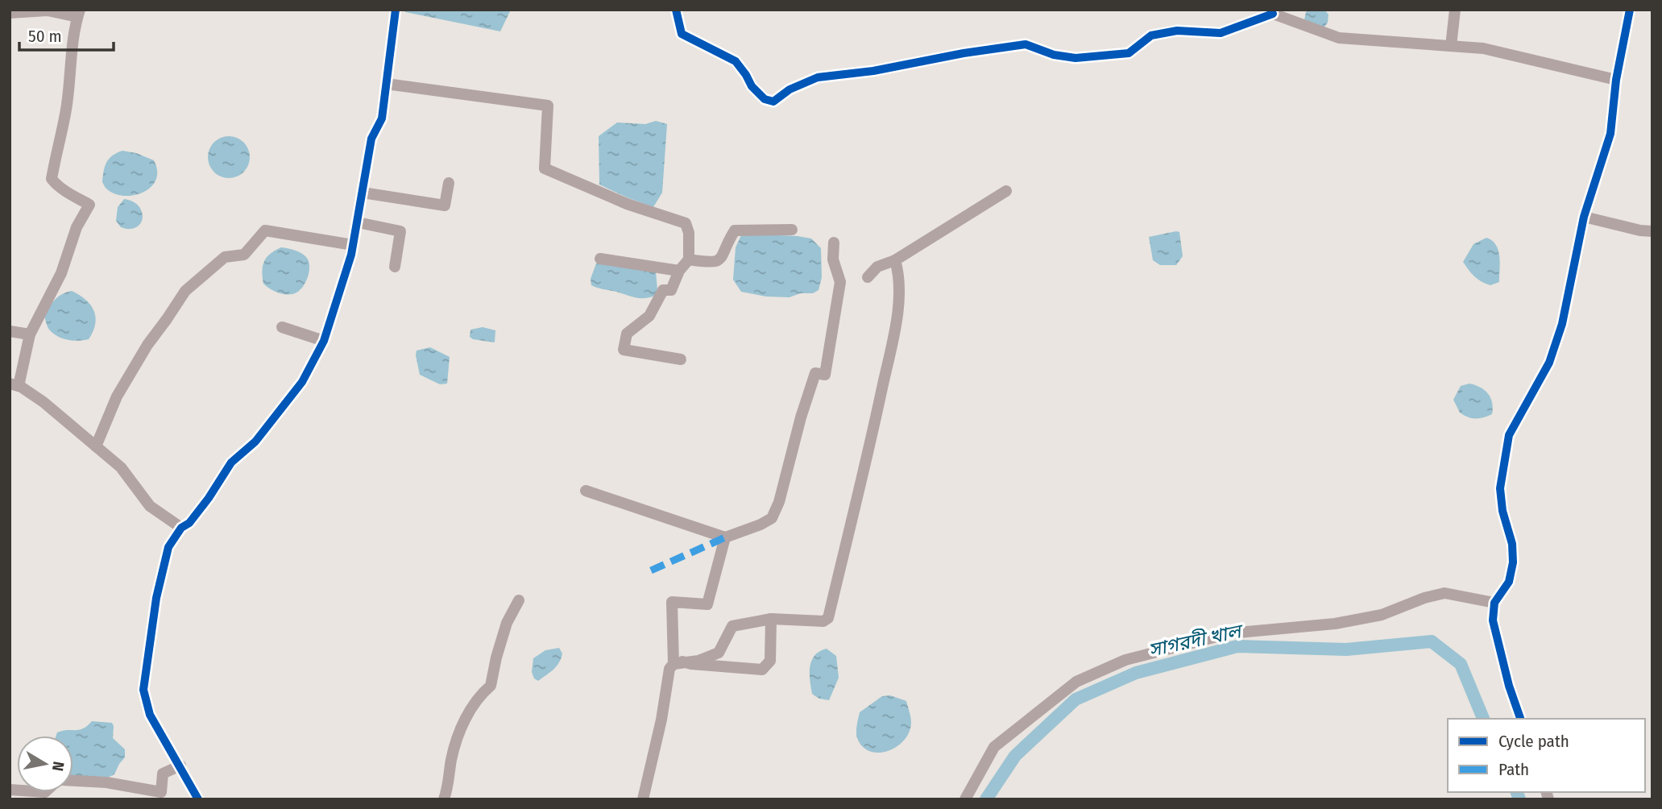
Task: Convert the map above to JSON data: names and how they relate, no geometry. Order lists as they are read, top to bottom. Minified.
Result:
{"water":["সাগরদী খাল"],"legend":["Cycle path","Path"],"scale_bar":"50 m","north":"right"}
